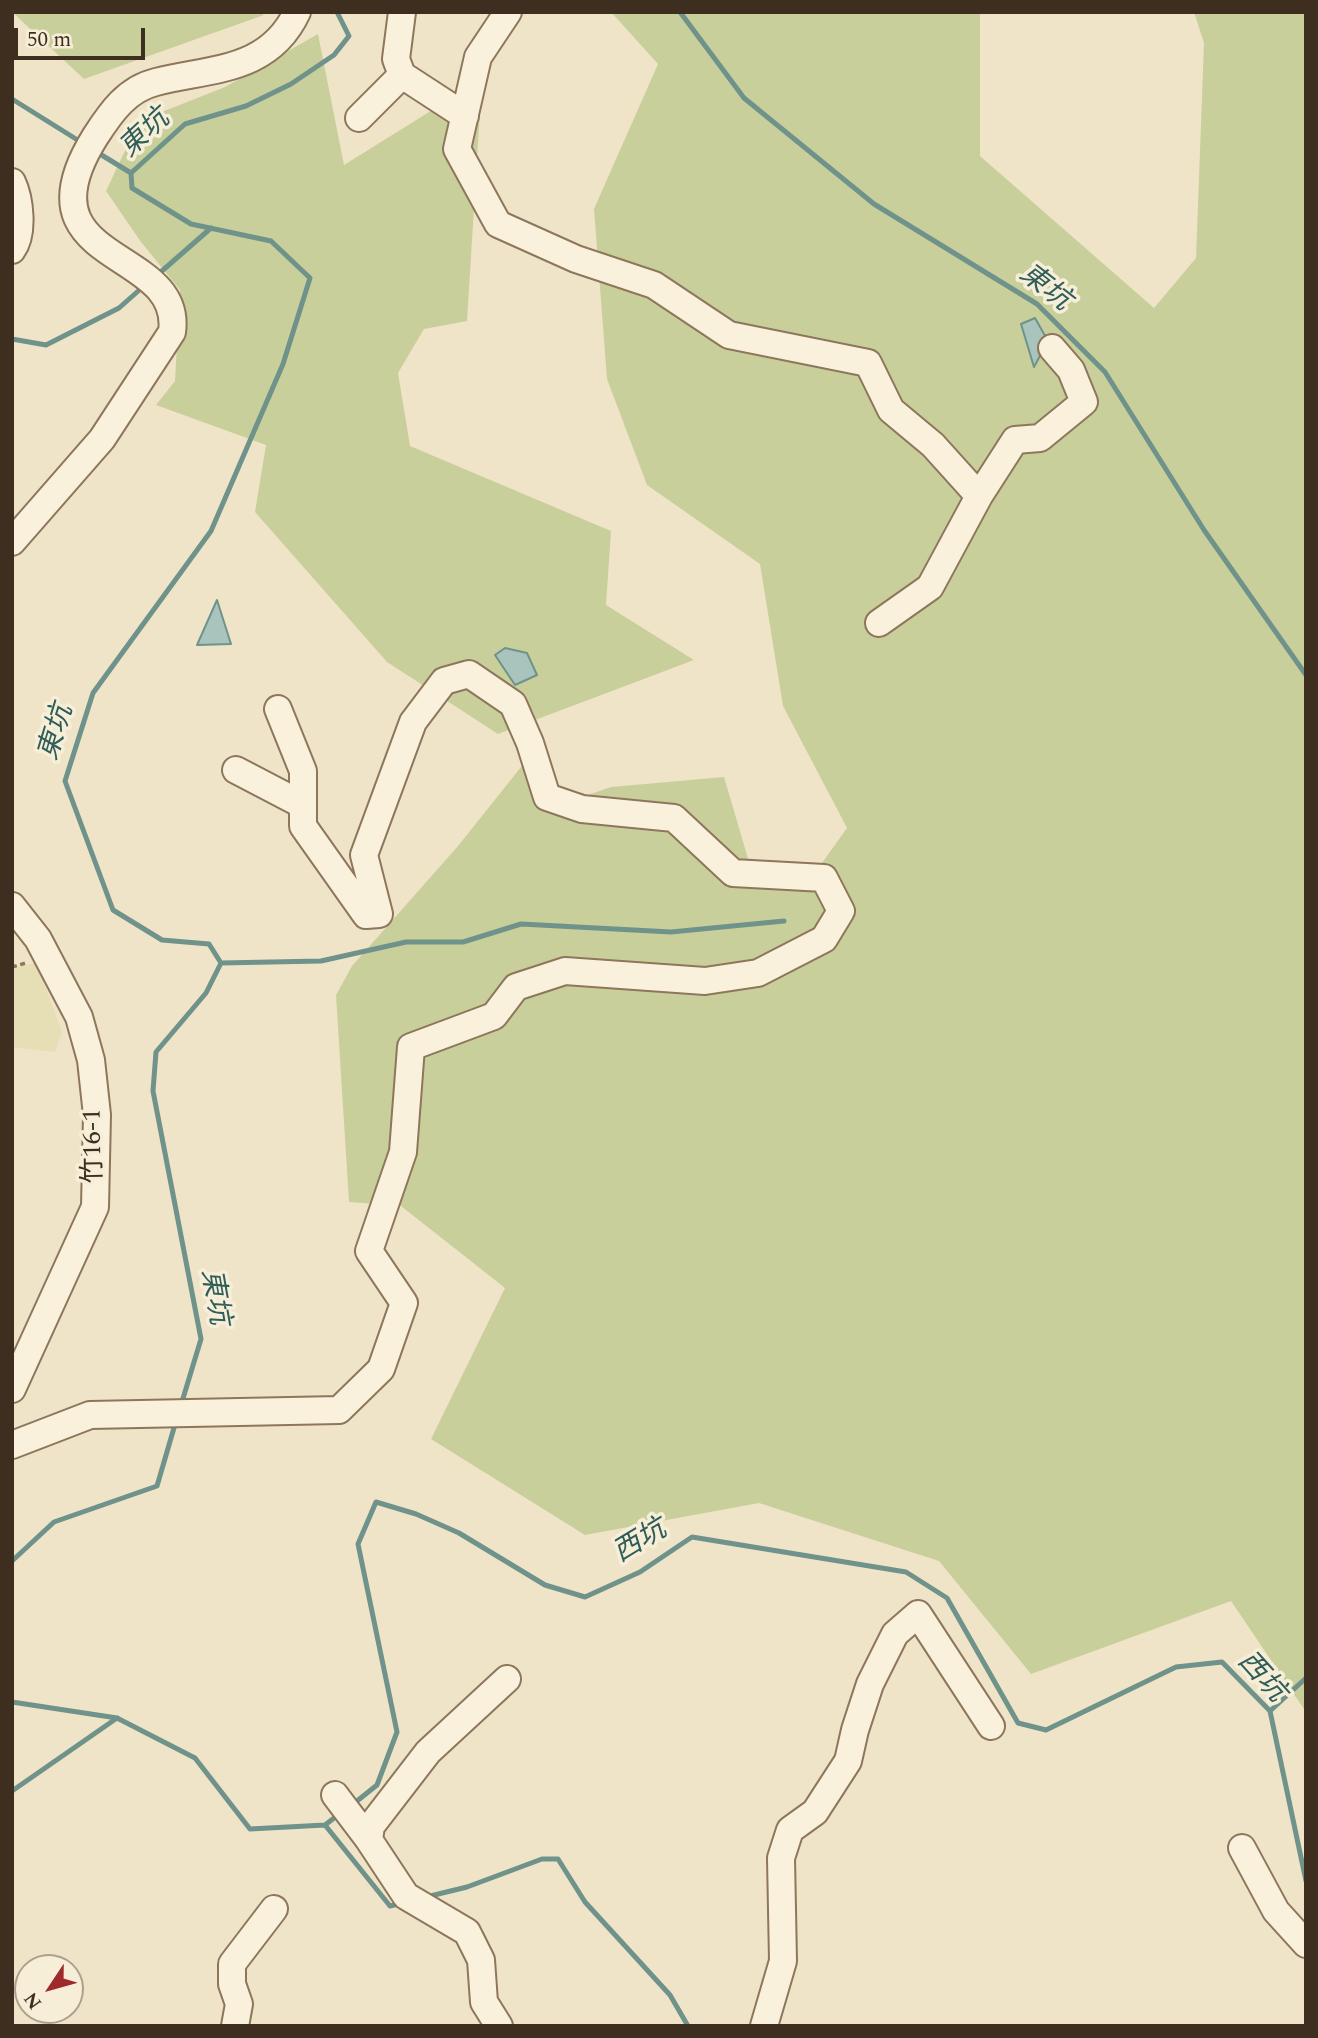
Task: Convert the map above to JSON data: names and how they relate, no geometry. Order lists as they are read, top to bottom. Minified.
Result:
{"streets":{"street":["竹16-1"]},"water":["東坑","西坑"],"scale_bar":"50 m","north":"bottom left"}
